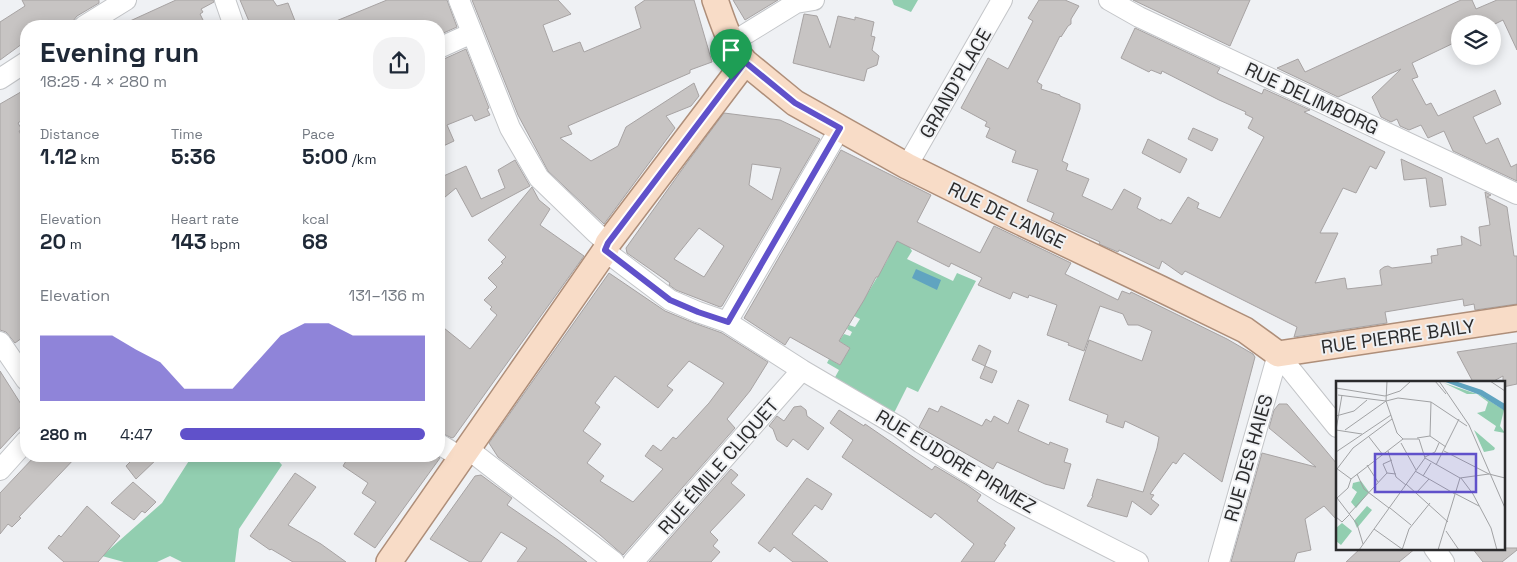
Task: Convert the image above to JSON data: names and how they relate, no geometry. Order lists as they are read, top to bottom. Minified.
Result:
{"streets":{"main road":["RUE DE L'ANGE","RUE PIERRE BAILY"],"street":["GRAND'PLACE","RUE DELIMBORG","RUE DES HAIES","RUE EUDORE PIRMEZ","RUE ÉMILE CLIQUET"]},"crossings":[["GRAND'PLACE","RUE DE L'ANGE"],["RUE DE L'ANGE","RUE PIERRE BAILY"],["RUE DE L'ANGE","RUE DES HAIES"],["RUE PIERRE BAILY","RUE DES HAIES"],["RUE EUDORE PIRMEZ","RUE ÉMILE CLIQUET"]],"page":{"heading":["Evening run","18:25 · 4 × 280 m"],"stats":[["Distance","1.12 km"],["Time","5:36"],["Pace","5:00 /km"],["Elevation","20 m"],["Heart rate","143 bpm"],["kcal","68"]],"chart":["Elevation","131–136 m"],"list":[{"name":"280 m","note":"4:47"}]}}
